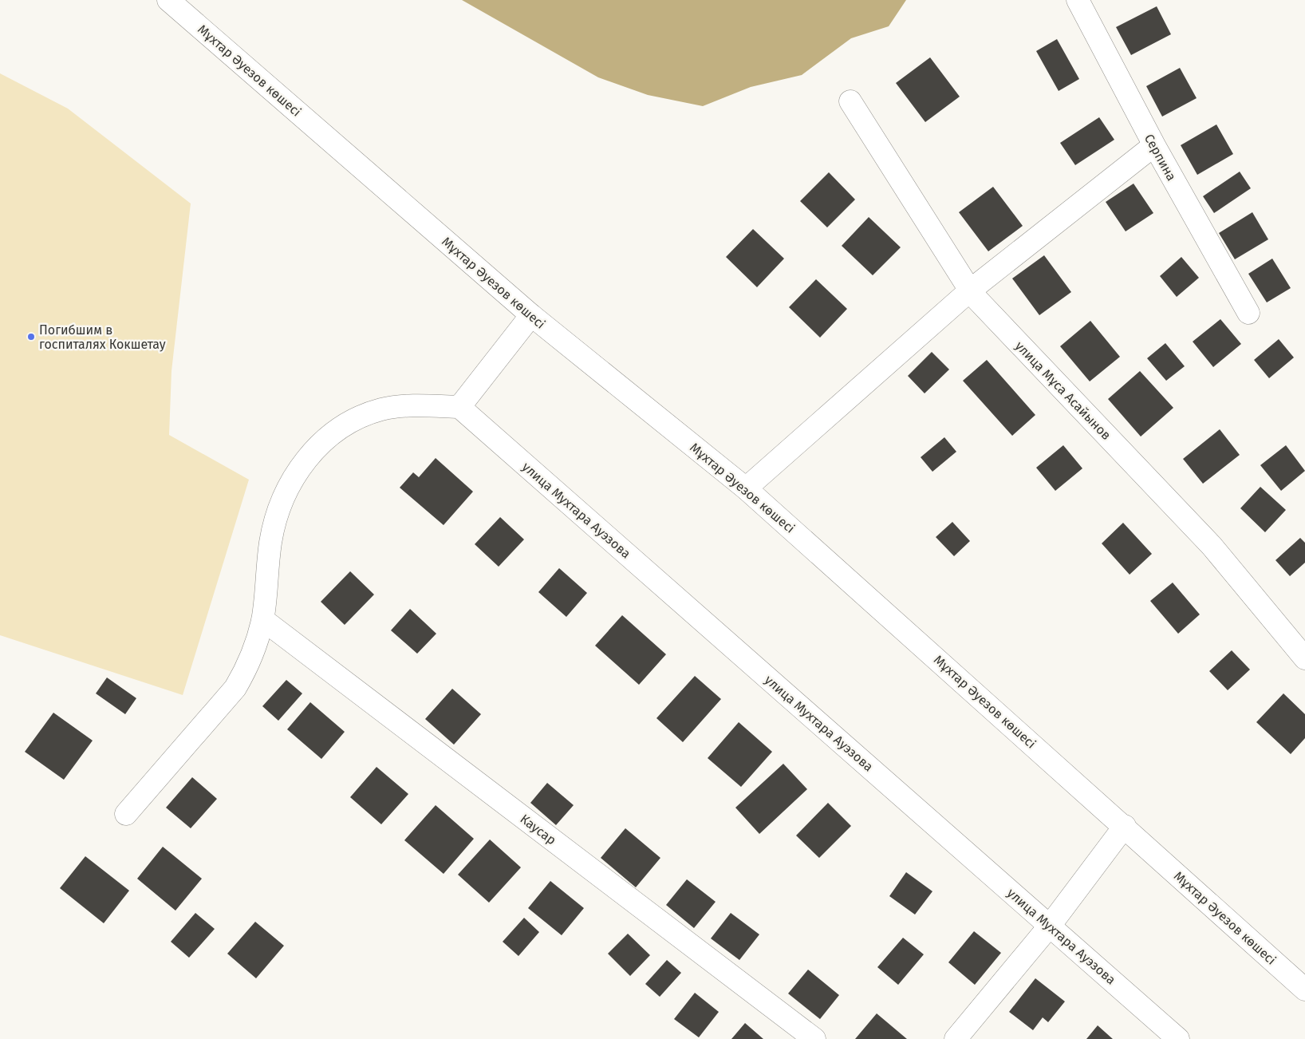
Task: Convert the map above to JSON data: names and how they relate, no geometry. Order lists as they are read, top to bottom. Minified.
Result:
{"streets":{"street":["Мұхтар Әуезов көшесі","Серпина","улица Мұса Асайынов","улица Мухтара Ауэзова","Каусар"]},"places":["Погибшим в госпиталях Кокшетау"]}
